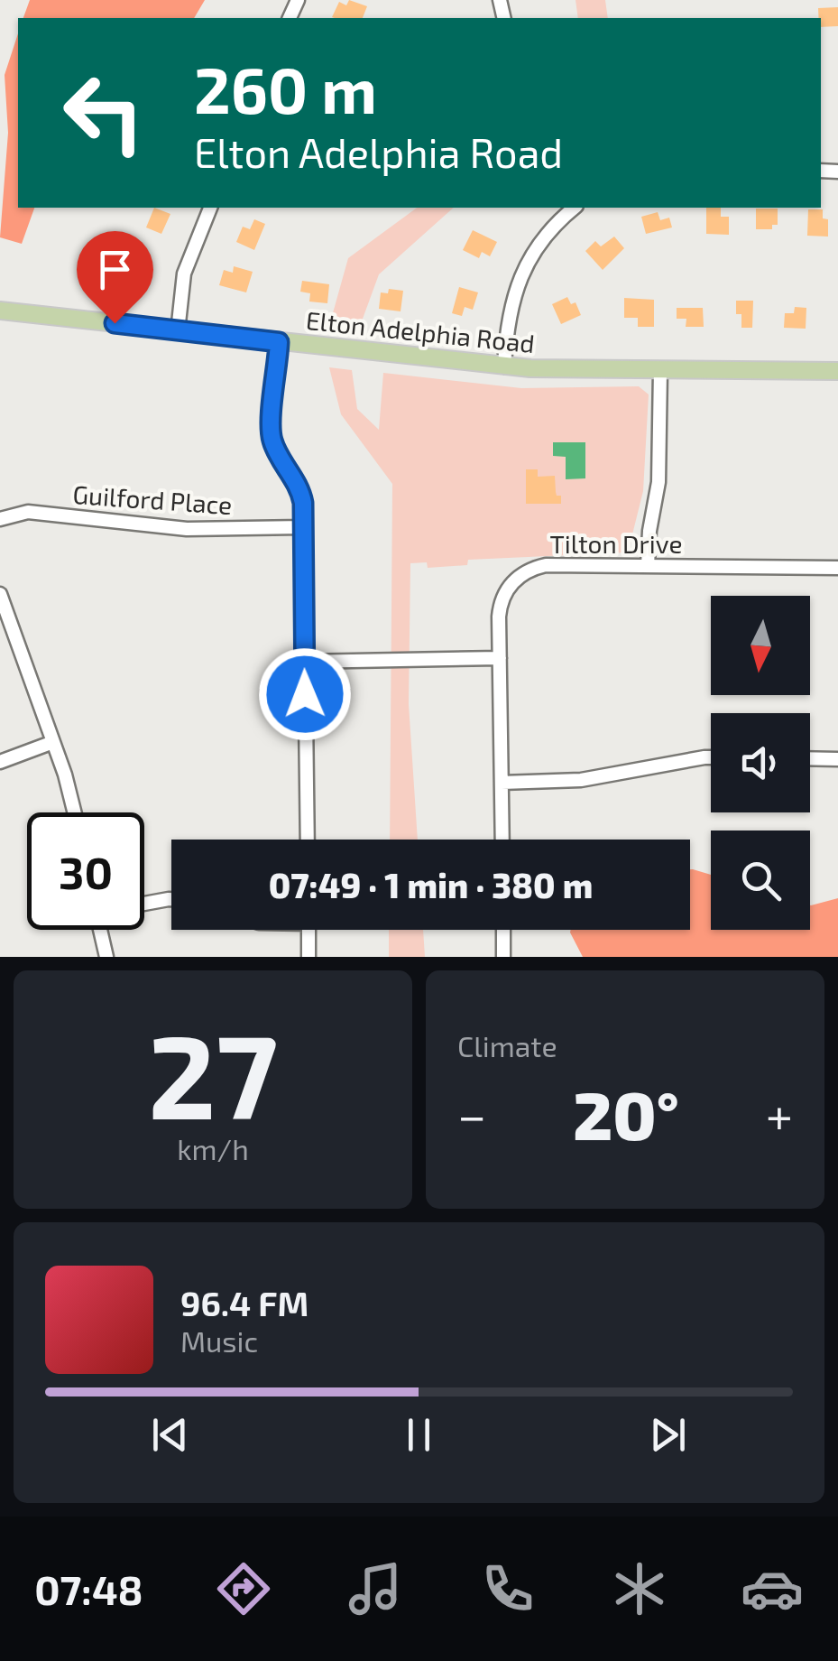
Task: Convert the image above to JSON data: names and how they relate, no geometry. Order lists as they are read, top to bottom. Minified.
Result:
{"streets":{"main road":["Elton Adelphia Road"],"street":["Guilford Place","Tilton Drive"]},"north":"bottom","page":{"turn":["260 m","Elton Adelphia Road"],"limit":"30","trip":"07:49 · 1 min · 380 m","tile":[["27","km/h"],"Climate"],"heat":["−","20°","+"],"song":["96.4 FM","Music"],"tabs":"07:48"}}
